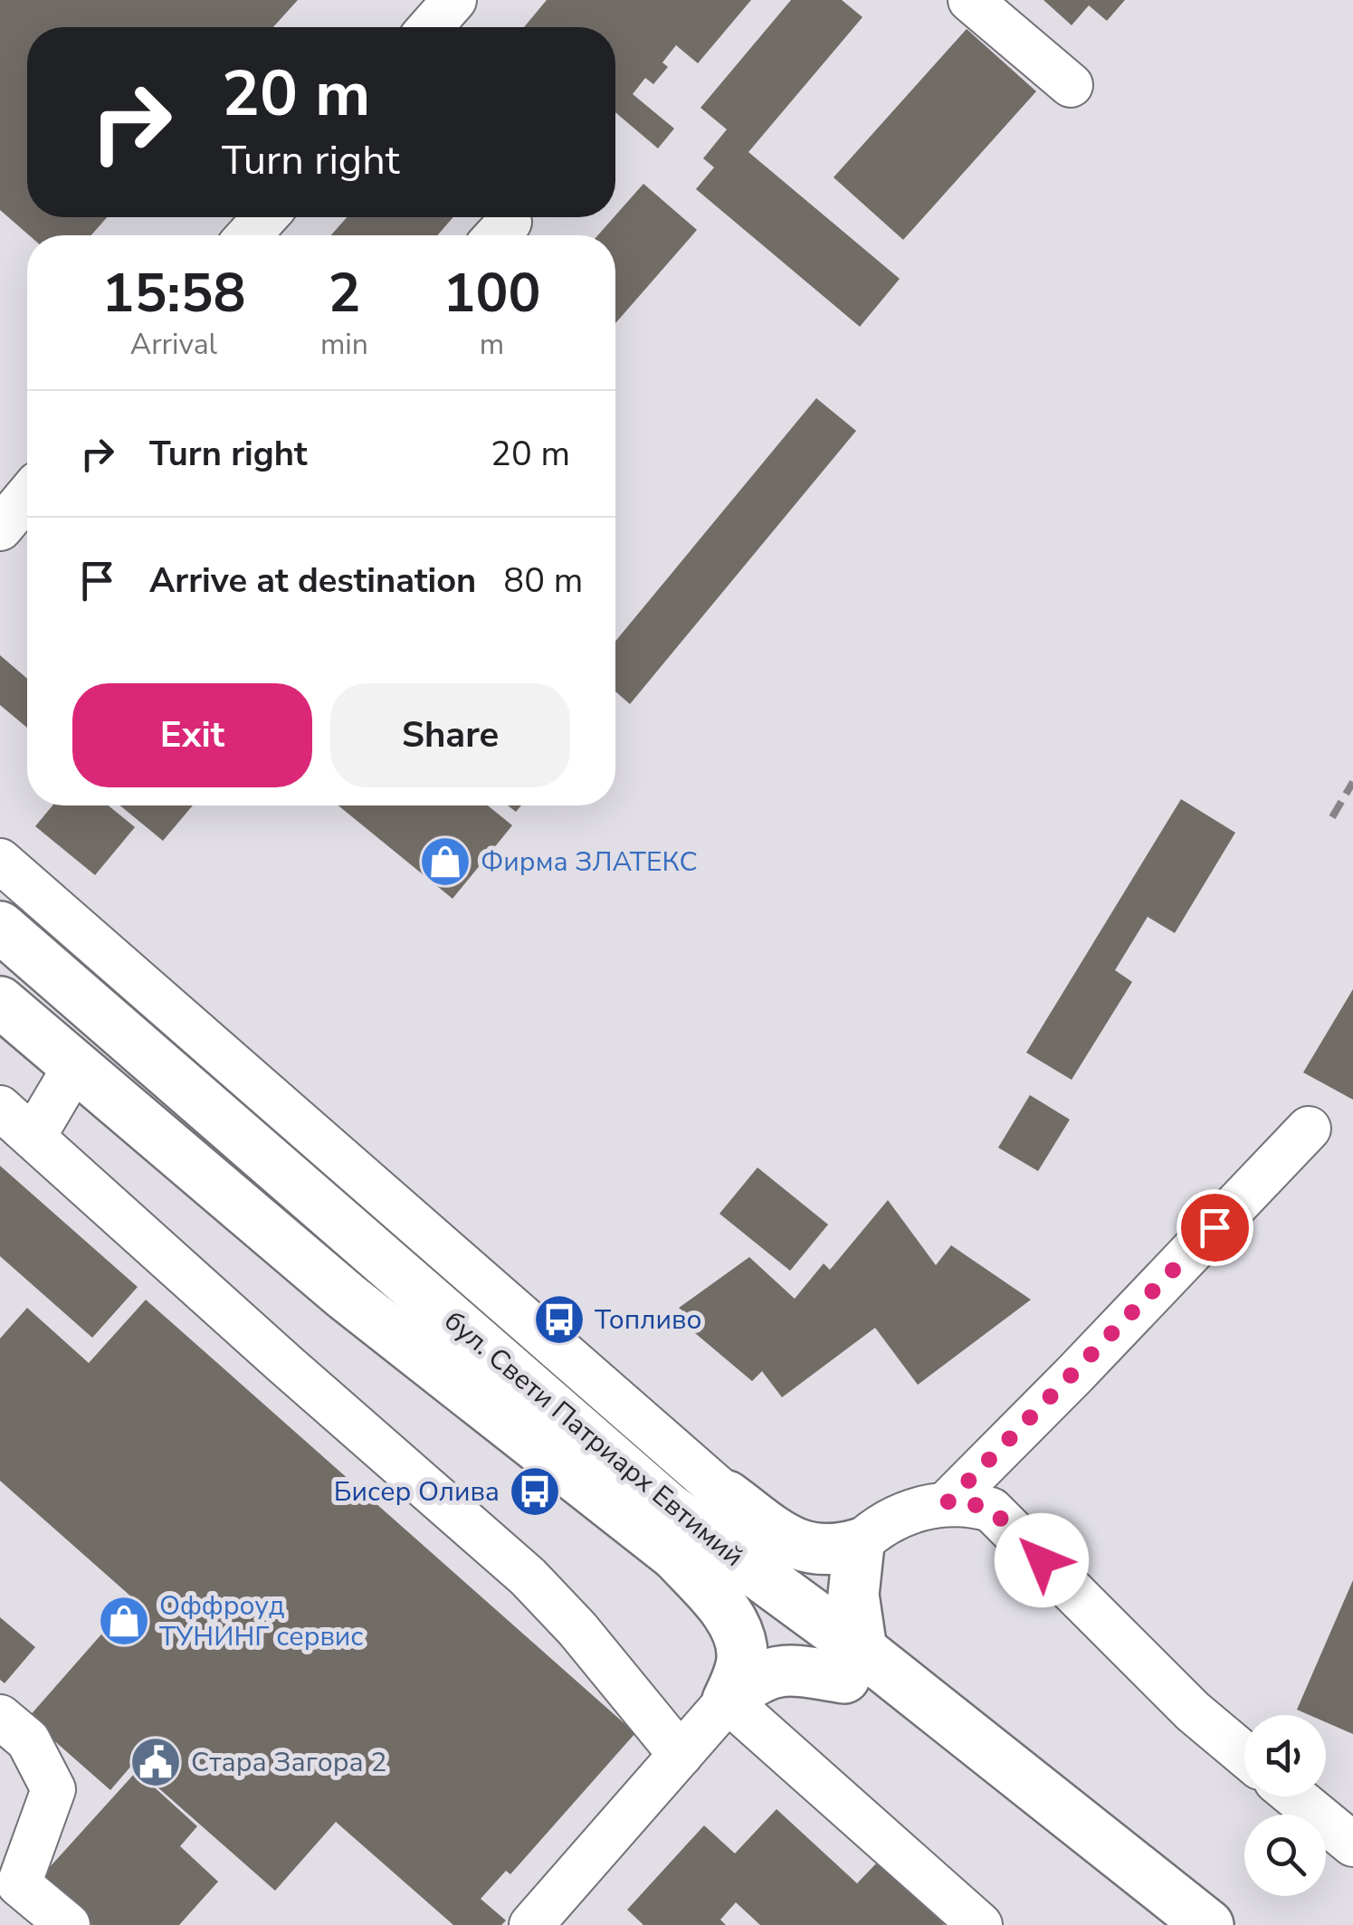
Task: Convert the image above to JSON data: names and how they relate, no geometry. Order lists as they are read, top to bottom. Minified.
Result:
{"streets":{"main road":["бул. Свети Патриарх Евтимий"]},"places":{"shop":["Фирма ЗЛАТЕКС","Оффроуд ТУНИНГ сервис"],"bus stop":["Топливо","Бисер Олива"],"public building":["Стара Загора 2"]},"page":{"turn":["20 m","Turn right"],"eta":["15:58","Arrival","2","min","100","m"],"list":[{"name":"Turn right","value":"20 m"},{"name":"Arrive at destination","value":"80 m"}],"buttons":["Exit","Share"]}}
